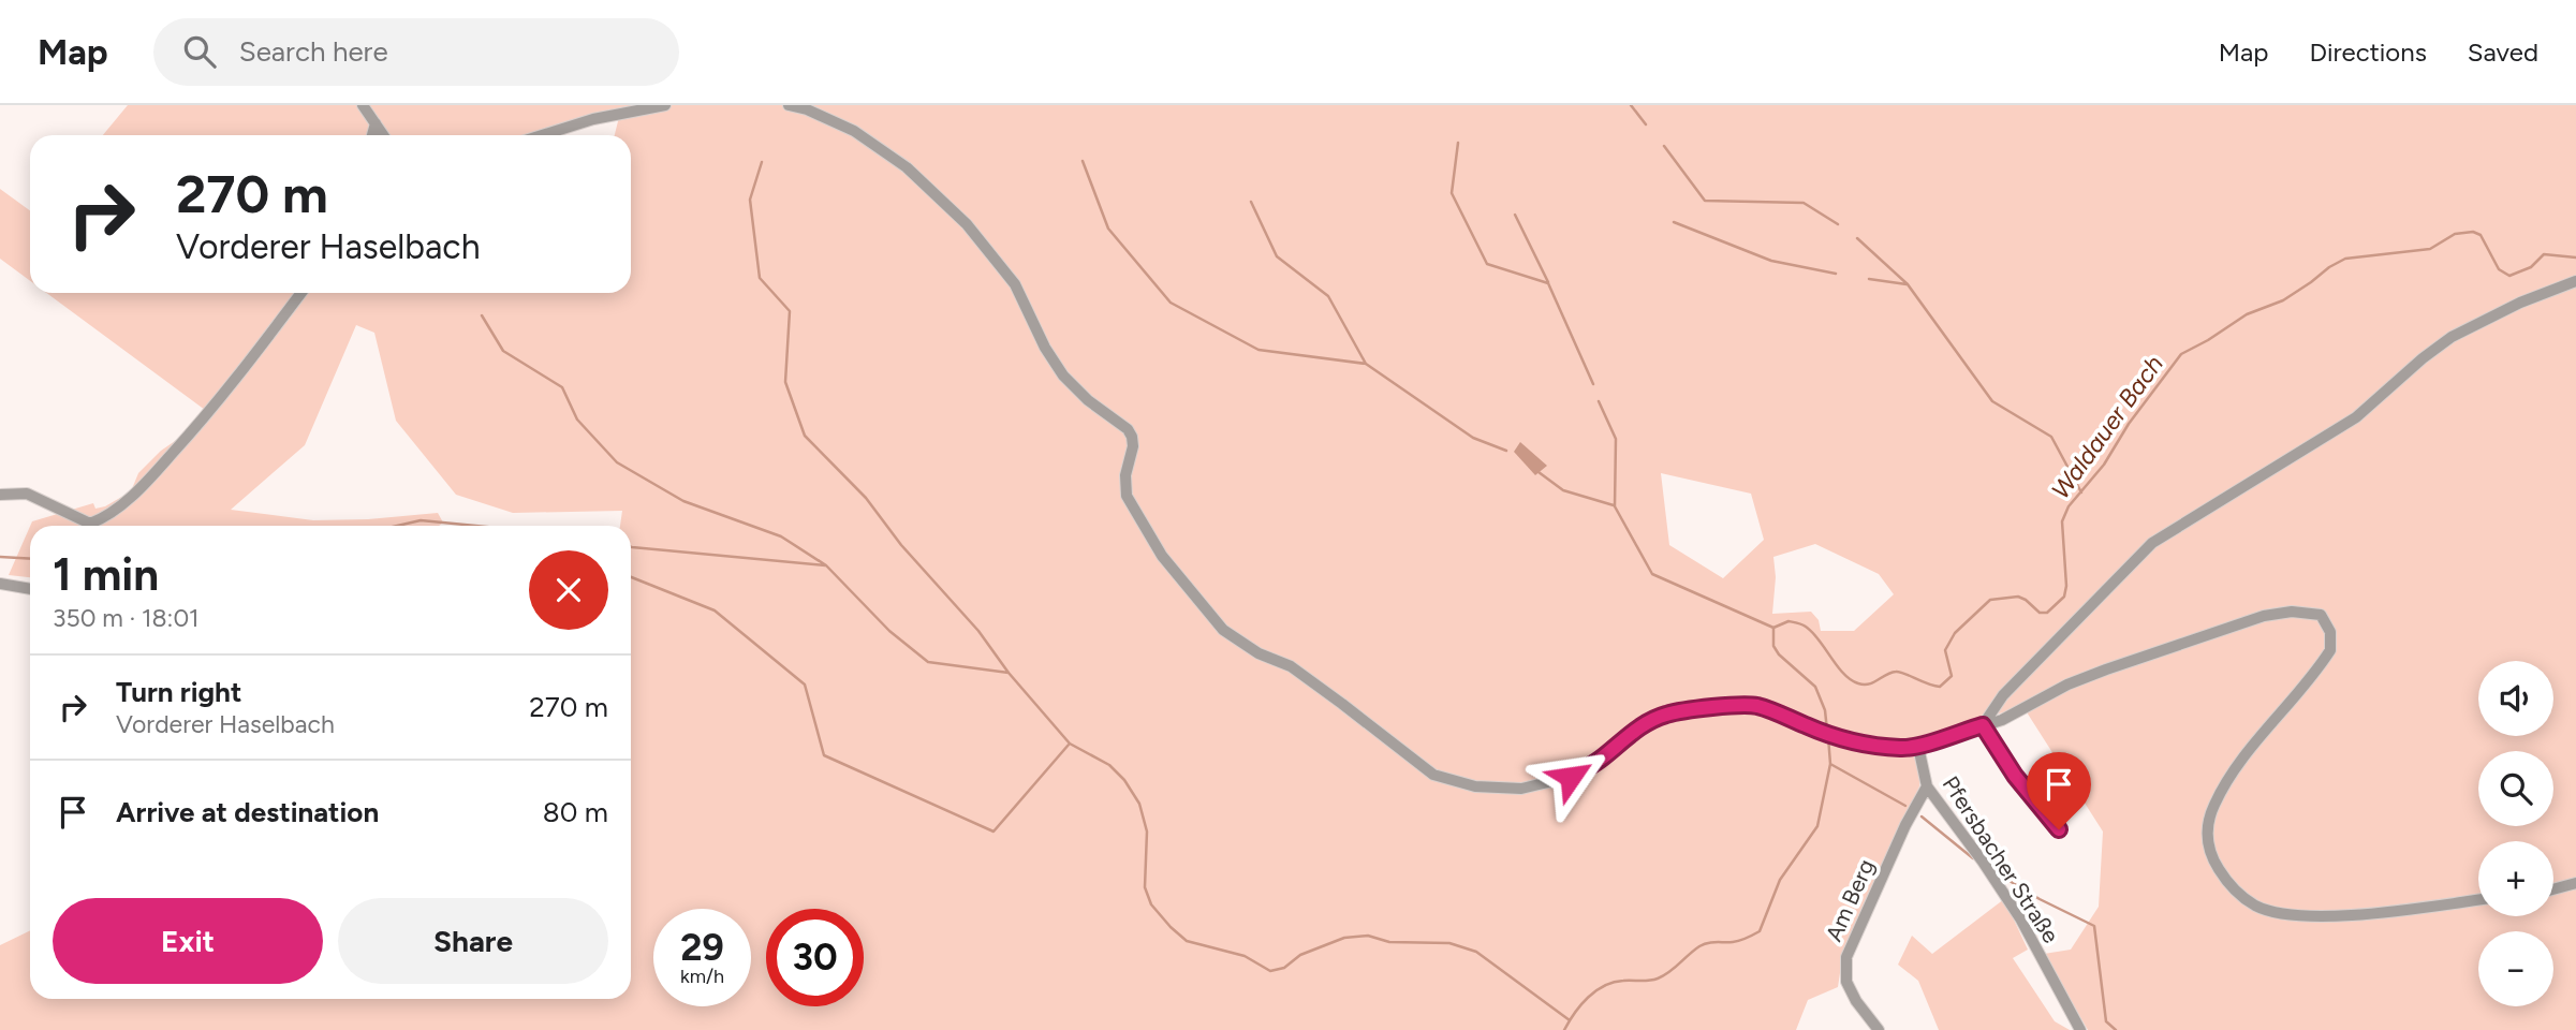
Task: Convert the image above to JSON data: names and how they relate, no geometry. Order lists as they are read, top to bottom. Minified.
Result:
{"streets":{"street":["Pfersbacher Straße","Am Berg"]},"crossings":[["Pfersbacher Straße","Am Berg"]],"water":["Waldauer Bach"],"page":{"header":"Map","search":"Search here","nav":["Map","Directions","Saved"],"turn":["270 m","Vorderer Haselbach"],"heading":["1 min","350 m · 18:01"],"list":[{"name":"Turn right","note":"Vorderer Haselbach","value":"270 m"},{"name":"Arrive at destination","value":"80 m"}],"map_buttons":["+","−"],"buttons":["Exit","Share"],"speed":"29 km/h","limit":"30"}}
